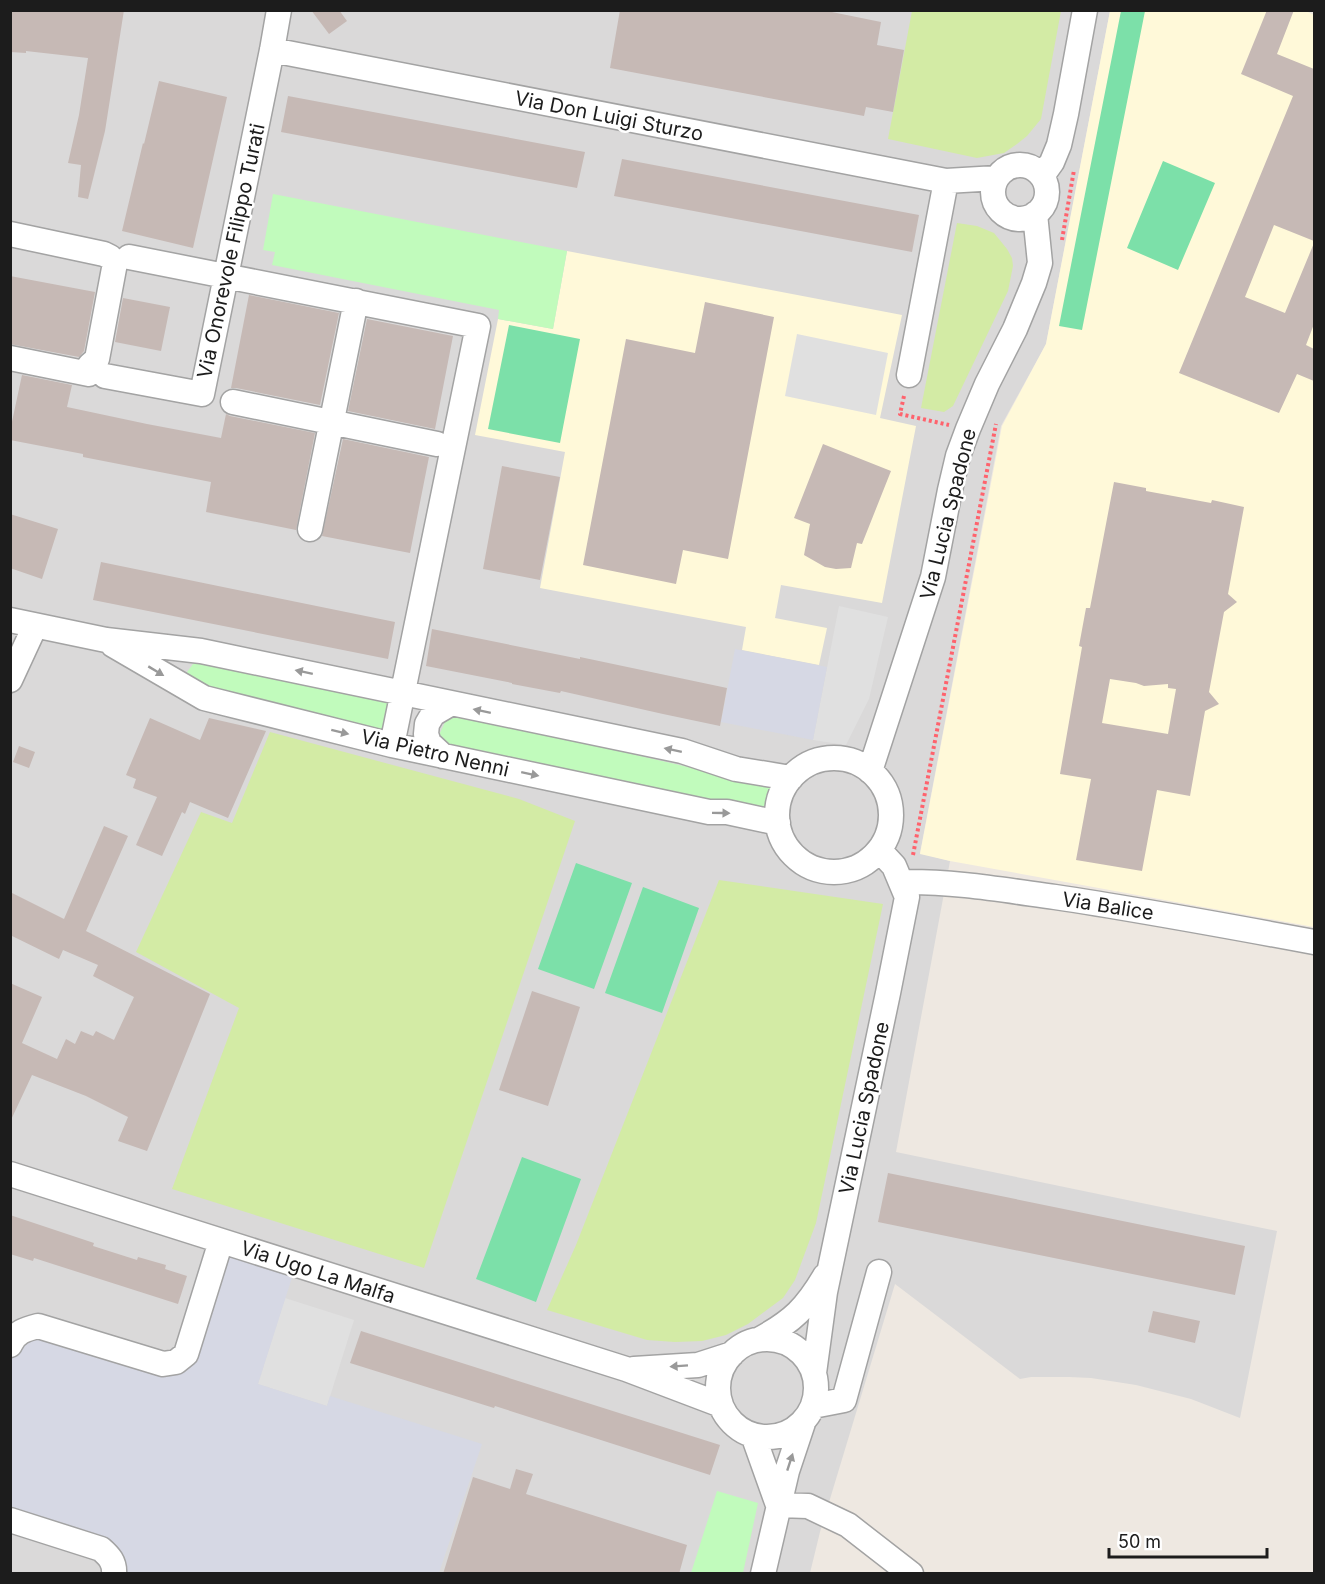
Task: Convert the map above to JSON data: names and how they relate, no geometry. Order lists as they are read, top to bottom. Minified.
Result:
{"streets":{"street":["Via Don Luigi Sturzo","Via Onorevole Filippo Turati","Via Lucia Spadone","Via Pietro Nenni","Via Balice","Via Ugo La Malfa"]},"crossings":[["Via Don Luigi Sturzo","Via Onorevole Filippo Turati"],["Via Lucia Spadone","Via Pietro Nenni"],["Via Lucia Spadone","Via Balice"],["Via Lucia Spadone","Via Ugo La Malfa"]],"scale_bar":"50 m"}
